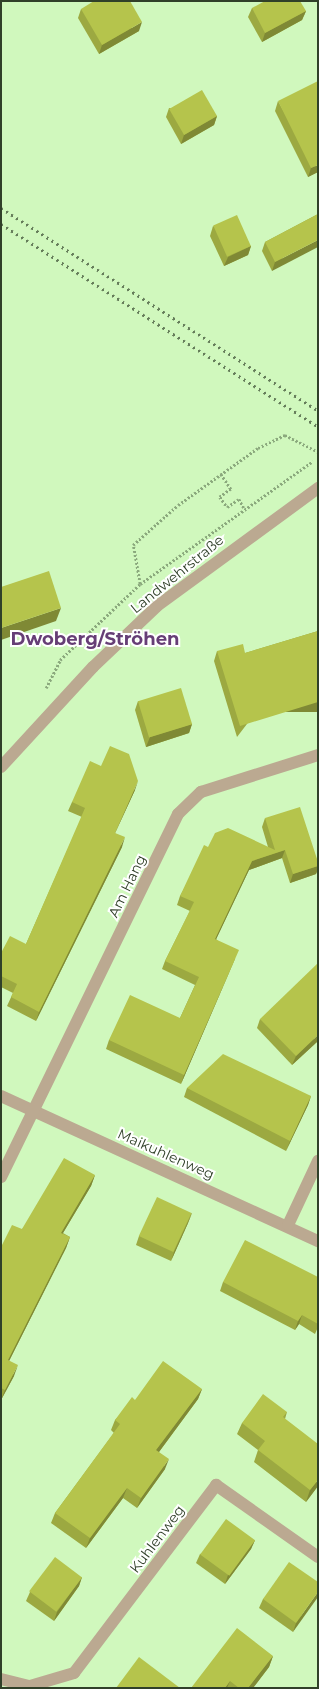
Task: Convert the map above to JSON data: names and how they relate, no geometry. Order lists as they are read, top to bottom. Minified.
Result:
{"streets":{"street":["Landwehrstraße","Am Hang","Maikuhlenweg","Kuhlenweg"]},"crossings":[["Am Hang","Maikuhlenweg"]],"districts":["Dwoberg/Ströhen"]}
